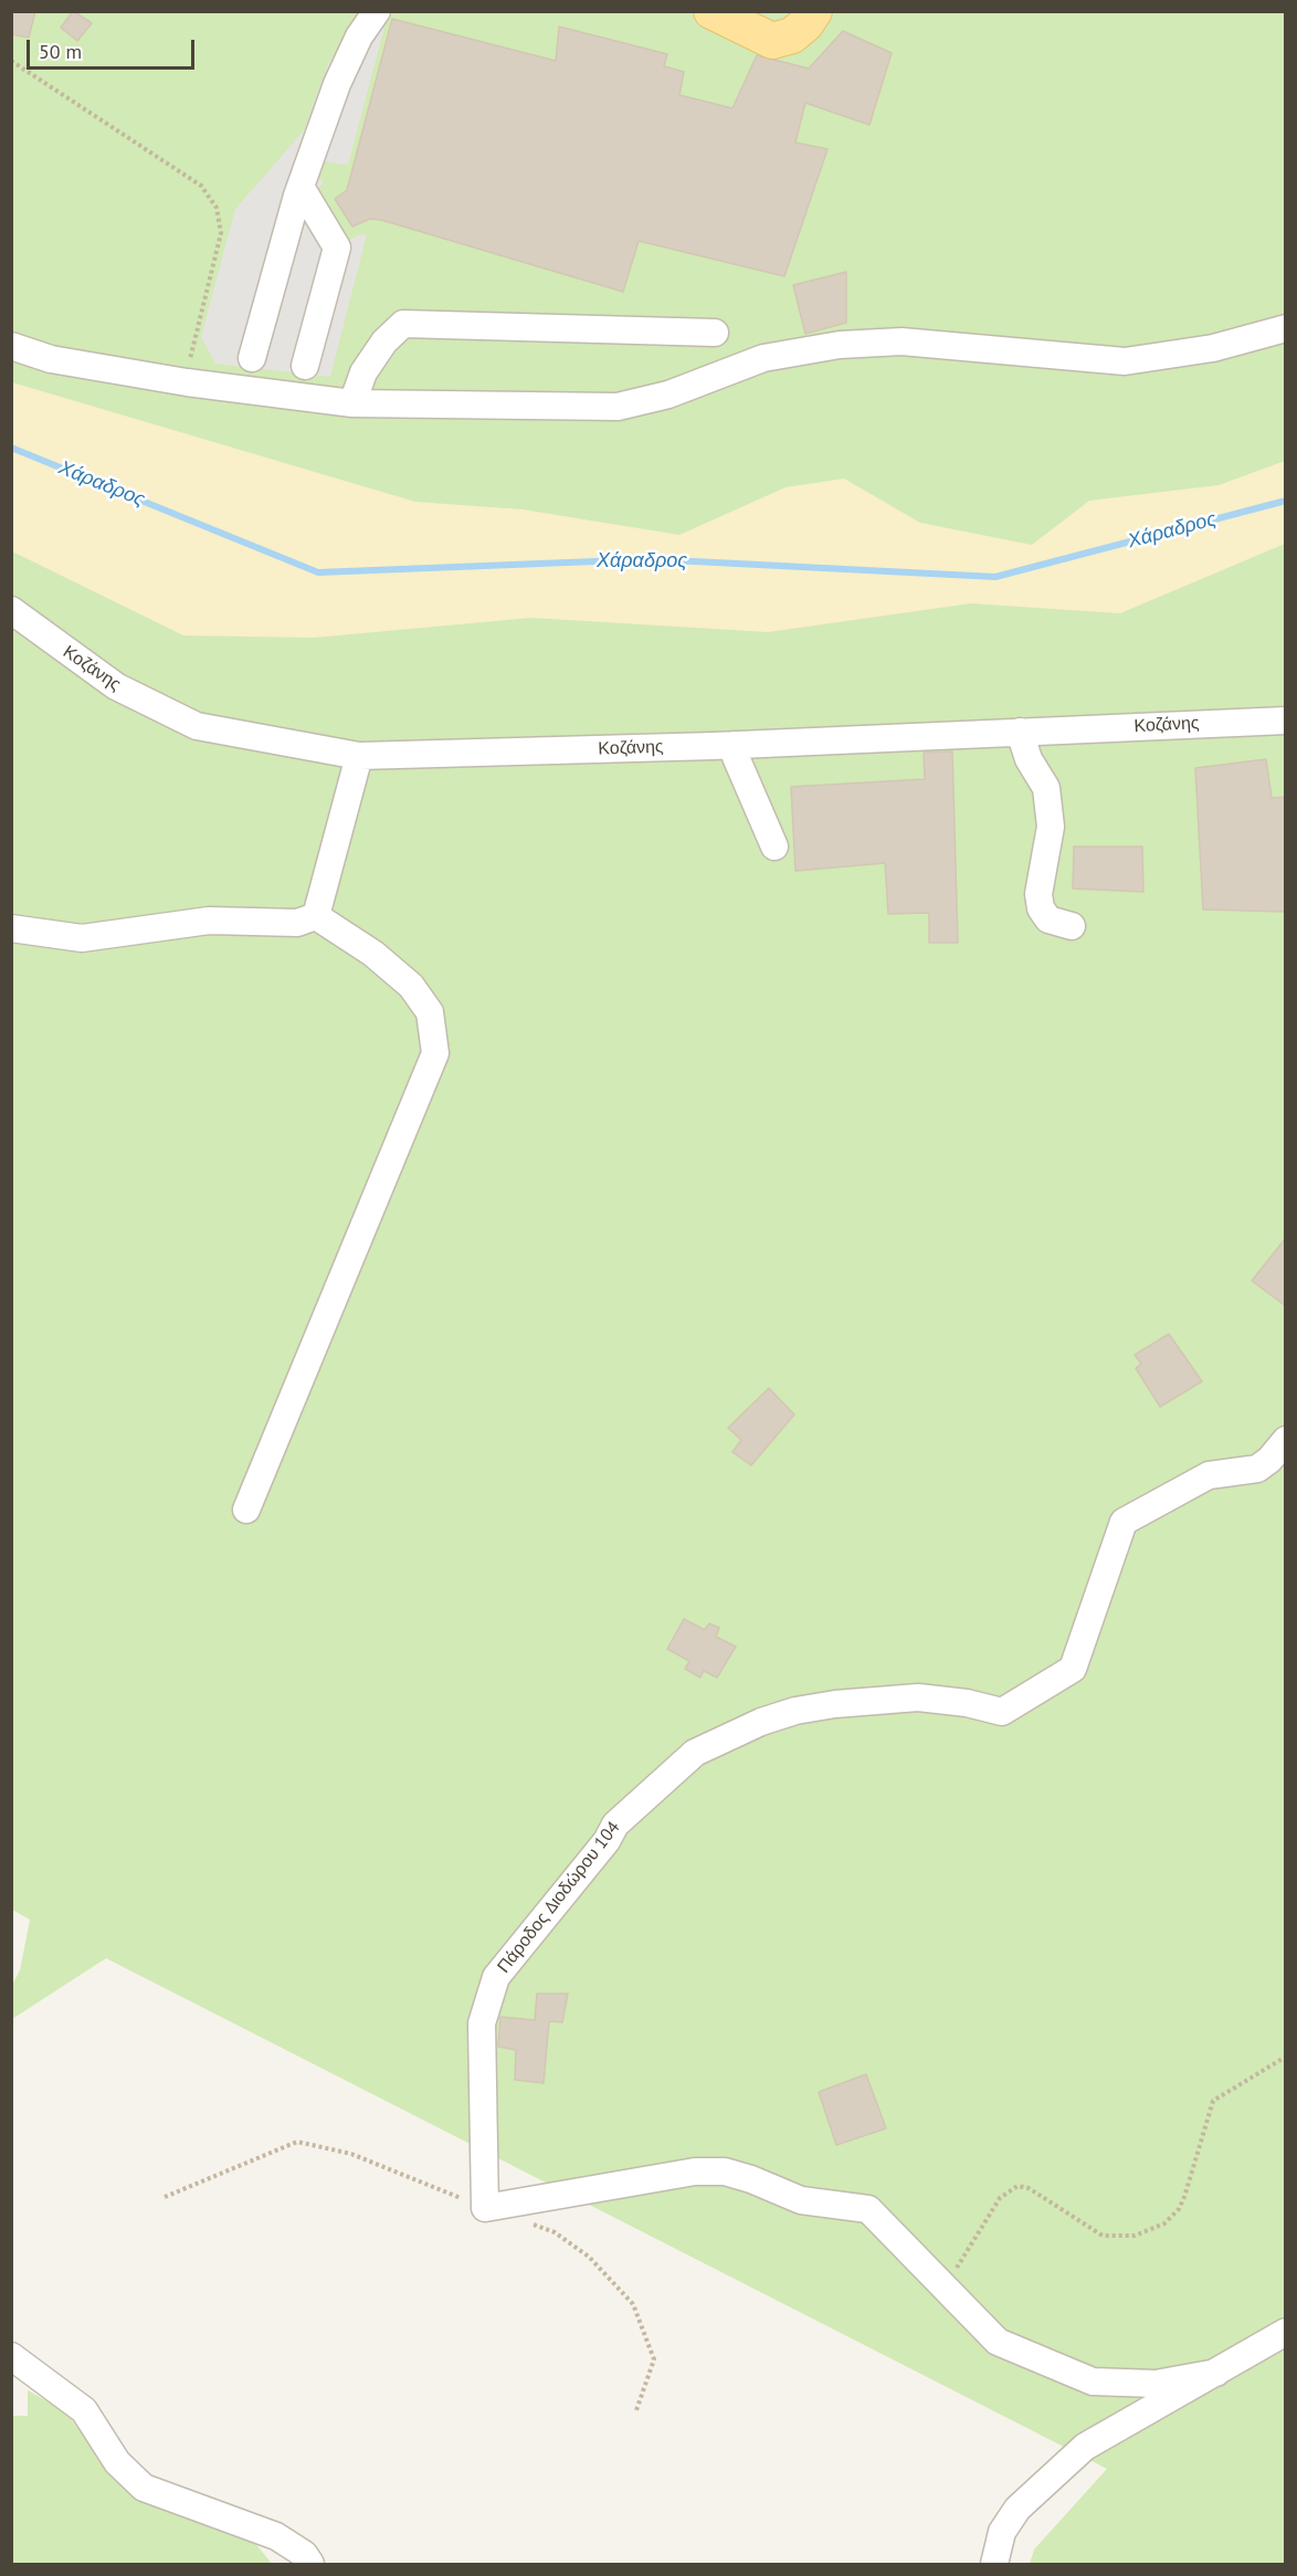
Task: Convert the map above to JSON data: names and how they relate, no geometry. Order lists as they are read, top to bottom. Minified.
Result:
{"streets":{"street":["Κοζάνης","Πάροδος Διοδώρου 104"]},"water":["Χάραδρος"],"scale_bar":"50 m"}
